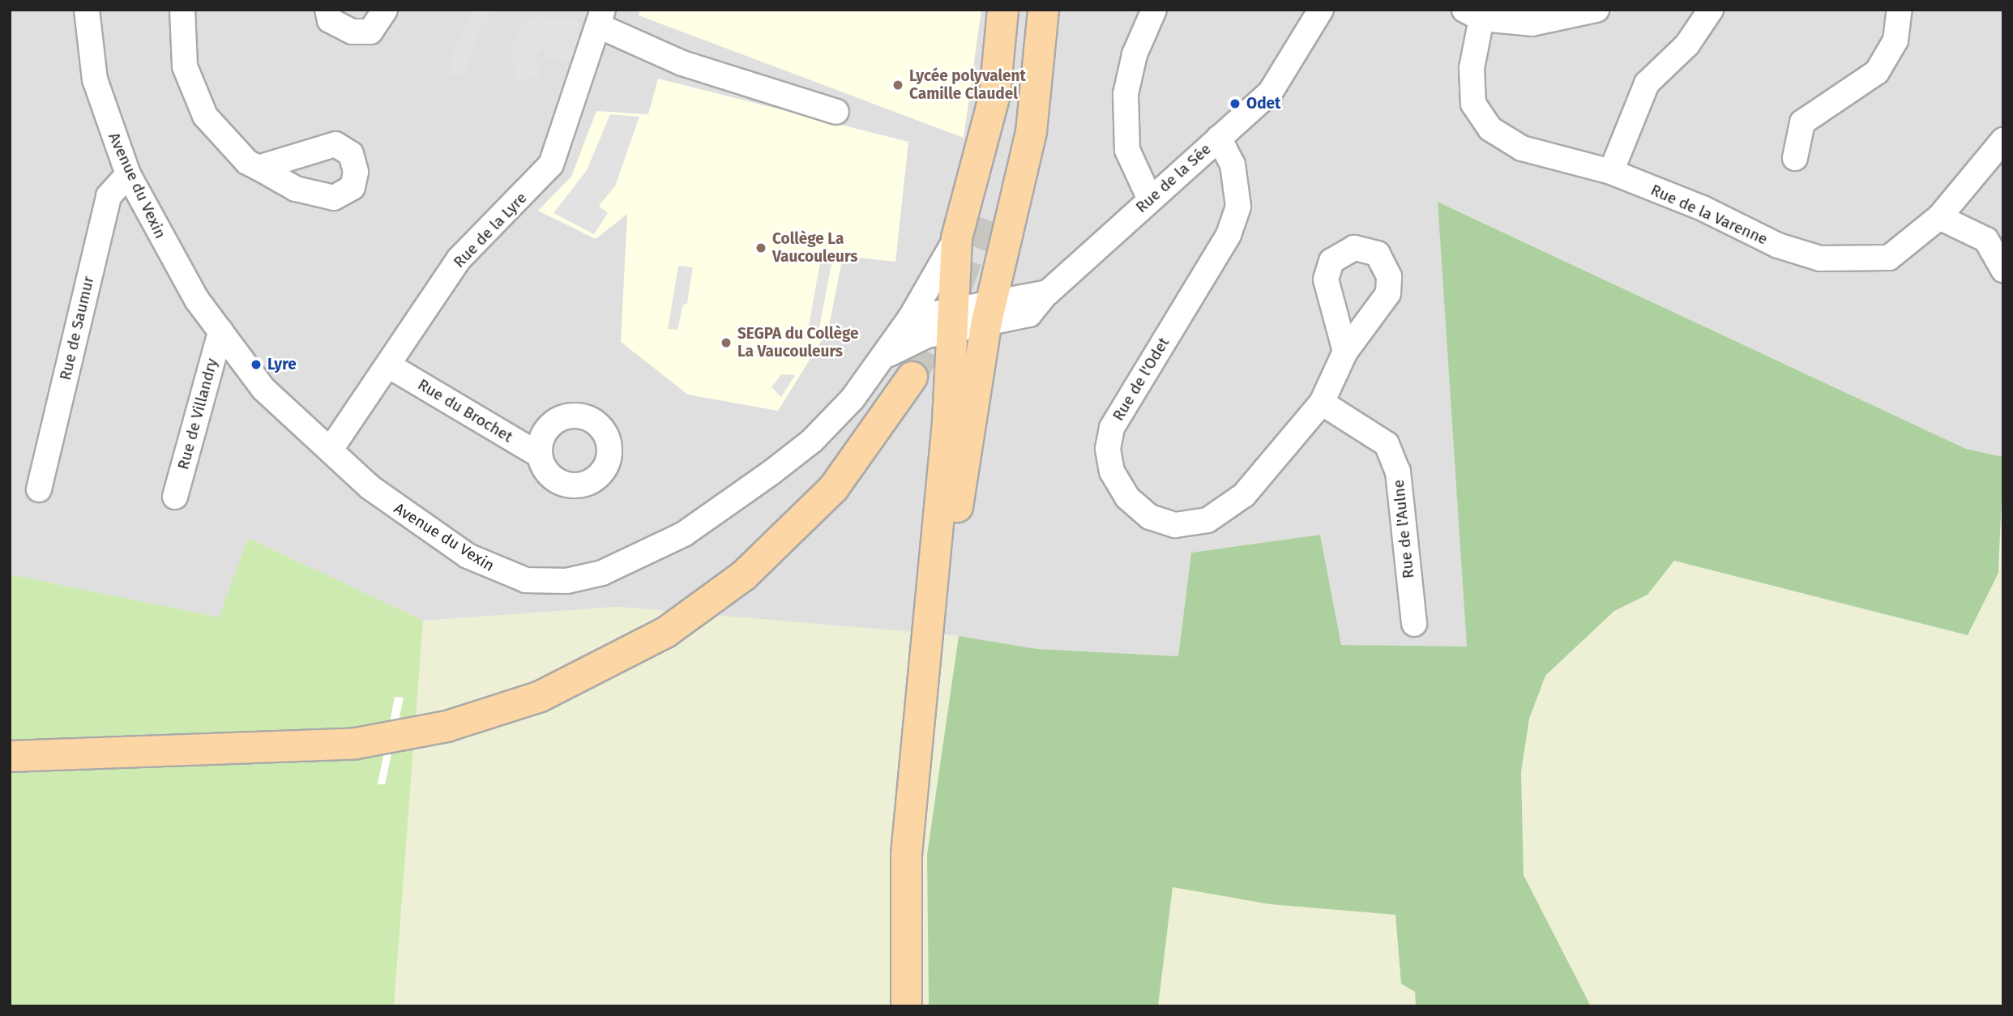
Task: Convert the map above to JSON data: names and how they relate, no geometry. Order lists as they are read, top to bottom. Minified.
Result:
{"streets":{"street":["Rue de la Sée","Avenue du Vexin","Rue de la Varenne","Rue de la Lyre","Rue de Saumur","Rue de l'Odet","Rue du Brochet","Rue de Villandry","Rue de l'Aulne"]},"crossings":[["Rue de la Sée","Rue de l'Odet"],["Avenue du Vexin","Rue de la Lyre"],["Avenue du Vexin","Rue de Saumur"],["Avenue du Vexin","Rue de Villandry"],["Rue de la Lyre","Rue du Brochet"],["Rue de l'Odet","Rue de l'Aulne"]],"places":["Lycée polyvalent Camille Claudel","Odet","Collège La Vaucouleurs","SEGPA du Collège La Vaucouleurs","Lyre"]}
